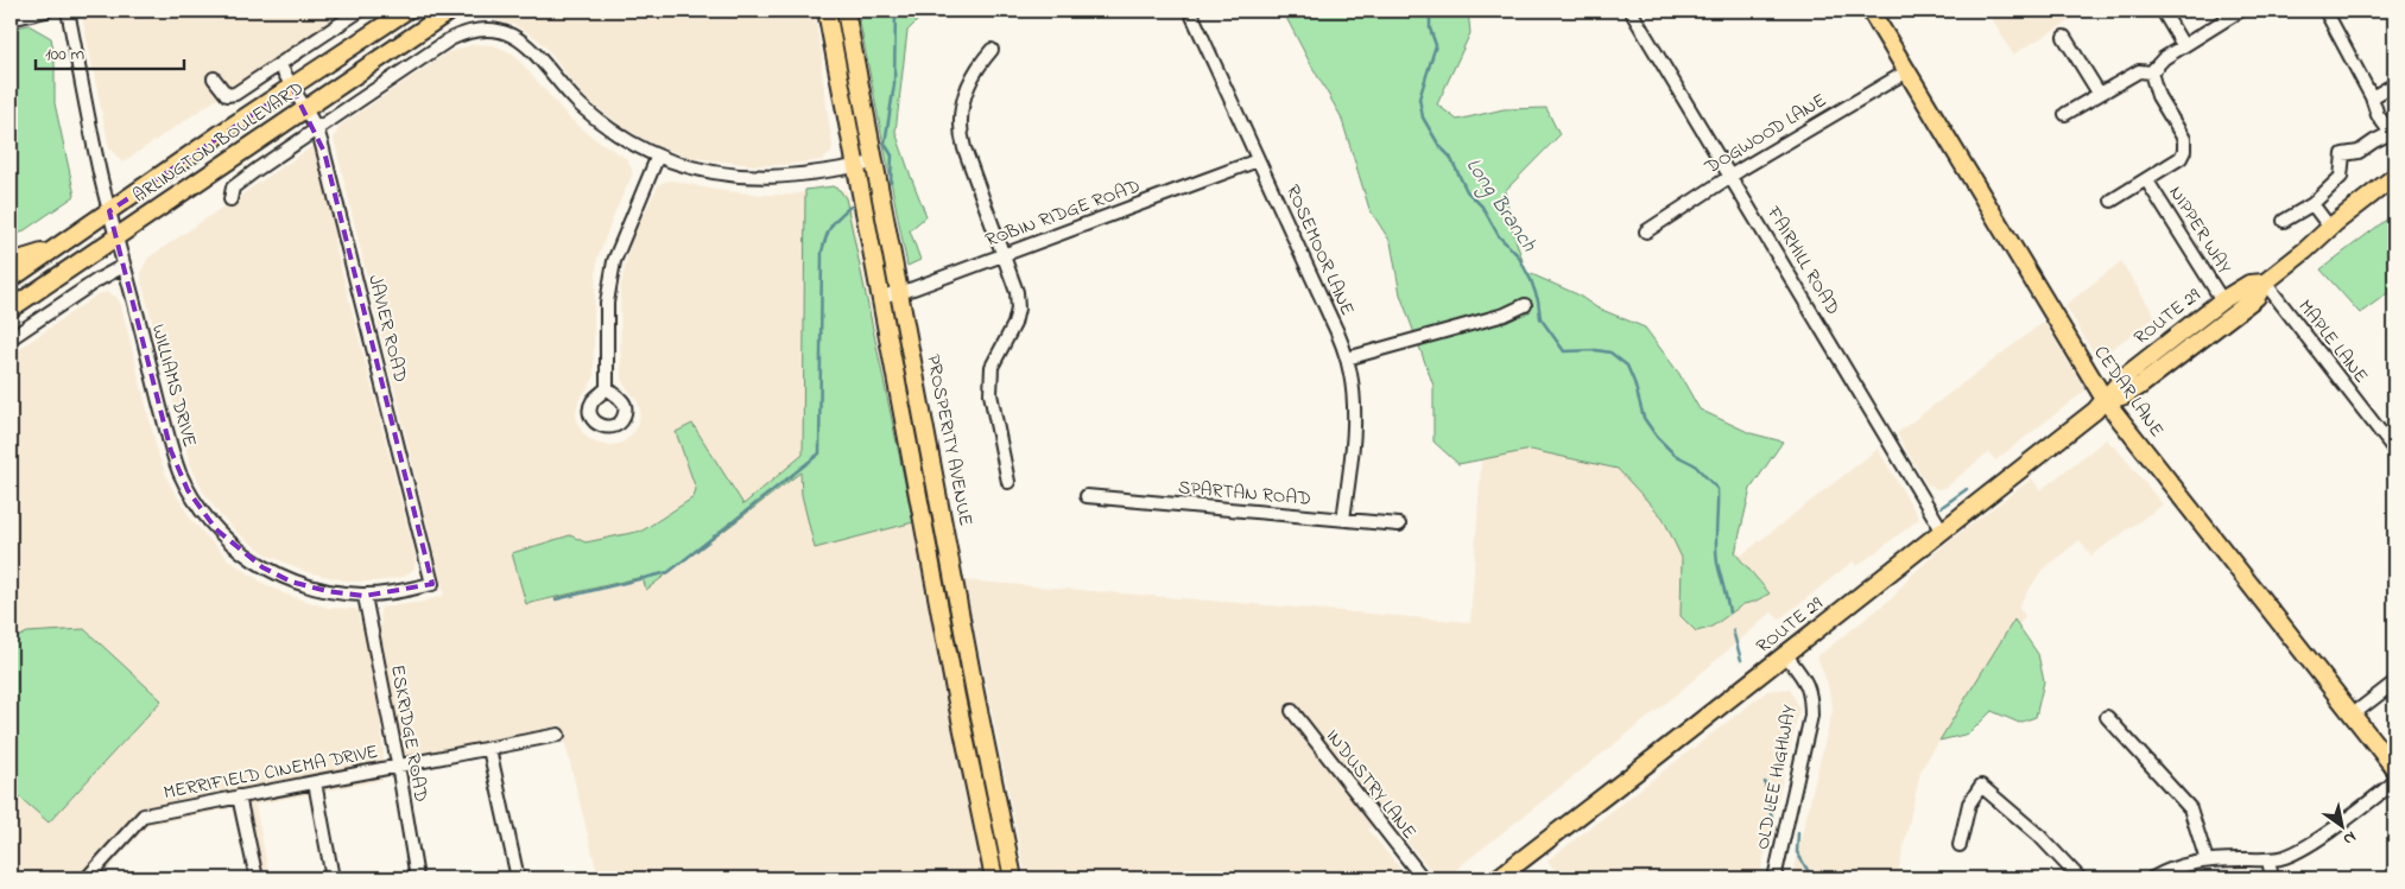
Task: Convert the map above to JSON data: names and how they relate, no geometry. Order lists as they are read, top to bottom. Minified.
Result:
{"streets":{"main road":["ARLINGTON BOULEVARD","ROUTE 29","CEDAR LANE","PROSPERITY AVENUE"],"street":["DOGWOOD LANE","ROBIN RIDGE ROAD","NIPPER WAY","ROSEMOOR LANE","FAIRHILL ROAD","JAVIER ROAD","MAPLE LANE","WILLIAMS DRIVE","SPARTAN ROAD","ESKRIDGE ROAD","MERRIFIELD CINEMA DRIVE","OLD LEE HIGHWAY","INDUSTRY LANE"]},"crossings":[["DOGWOOD LANE","FAIRHILL ROAD"],["DOGWOOD LANE","CEDAR LANE"],["ARLINGTON BOULEVARD","JAVIER ROAD"],["ARLINGTON BOULEVARD","WILLIAMS DRIVE"],["ROBIN RIDGE ROAD","ROSEMOOR LANE"],["ROBIN RIDGE ROAD","PROSPERITY AVENUE"],["NIPPER WAY","ROUTE 29"],["ROSEMOOR LANE","SPARTAN ROAD"],["FAIRHILL ROAD","ROUTE 29"],["ROUTE 29","MAPLE LANE"],["ROUTE 29","CEDAR LANE"],["ROUTE 29","OLD LEE HIGHWAY"],["JAVIER ROAD","WILLIAMS DRIVE"],["WILLIAMS DRIVE","ESKRIDGE ROAD"],["ESKRIDGE ROAD","MERRIFIELD CINEMA DRIVE"]],"water":["Long Branch"],"scale_bar":"100 m","north":"bottom right"}
